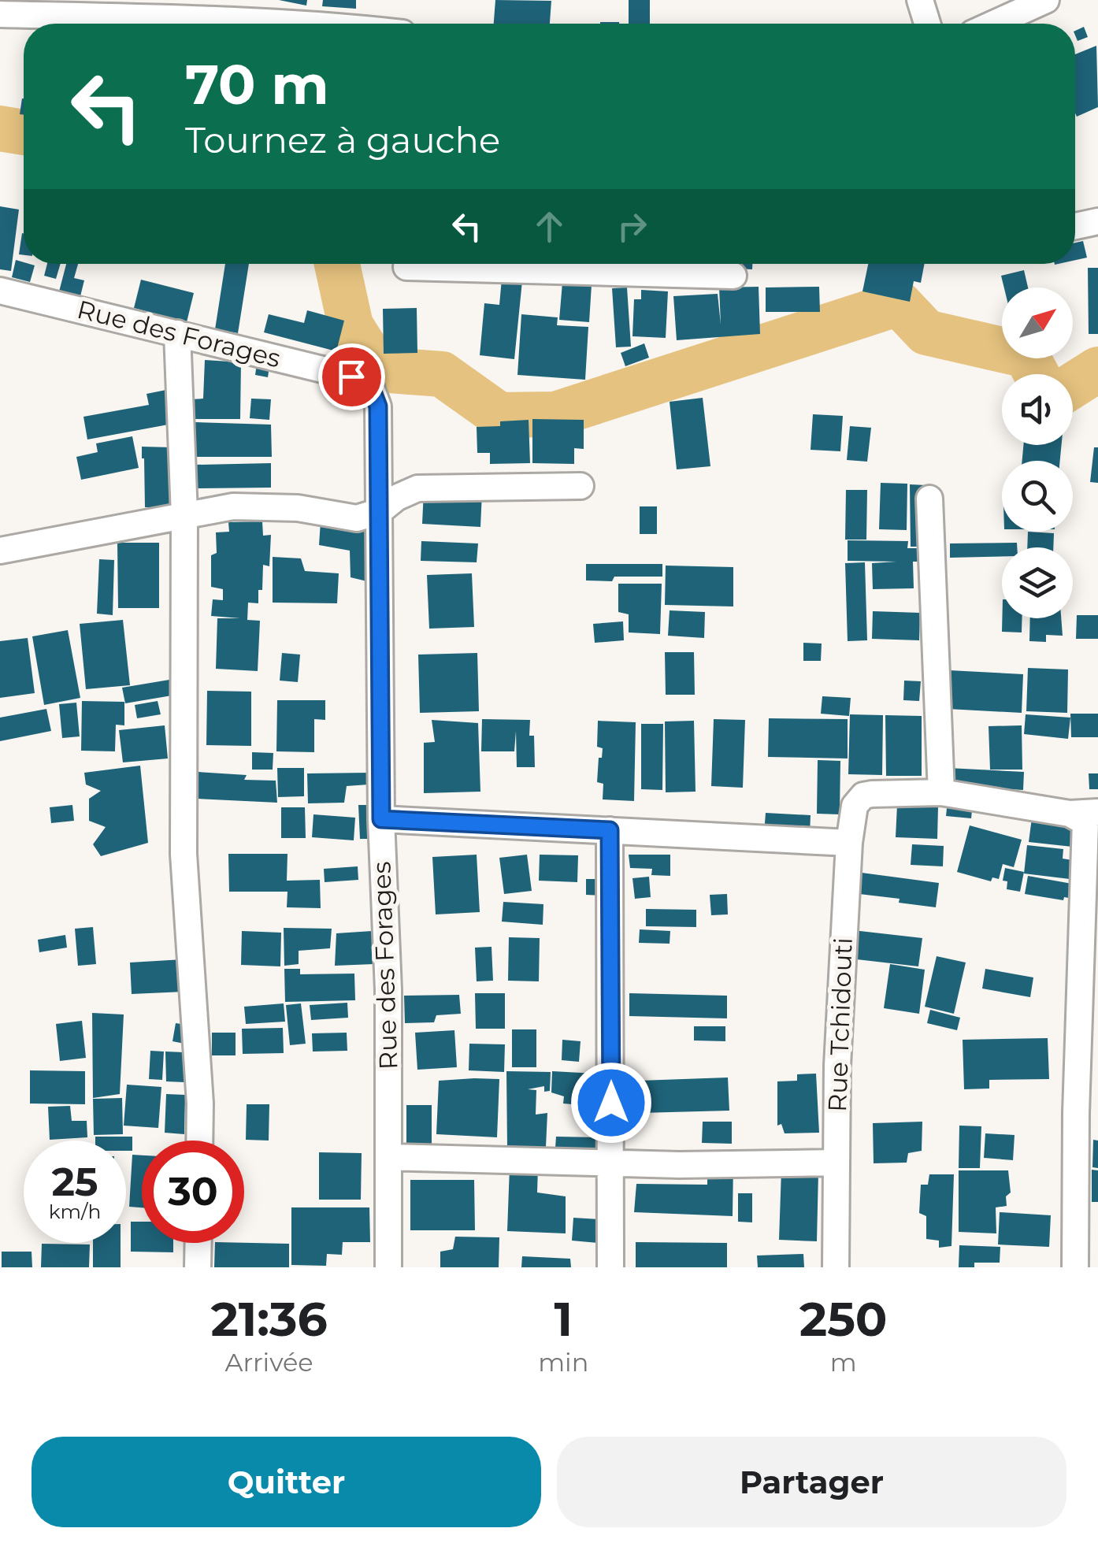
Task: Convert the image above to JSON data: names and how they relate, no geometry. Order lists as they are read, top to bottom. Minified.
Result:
{"streets":{"street":["Rue des Forages","Rue Tchidouti"]},"north":"top right","page":{"turn":["70 m","Tournez à gauche"],"speed":"25 km/h","limit":"30","eta":["21:36","Arrivée","1","min","250","m"],"buttons":["Quitter","Partager"]}}
